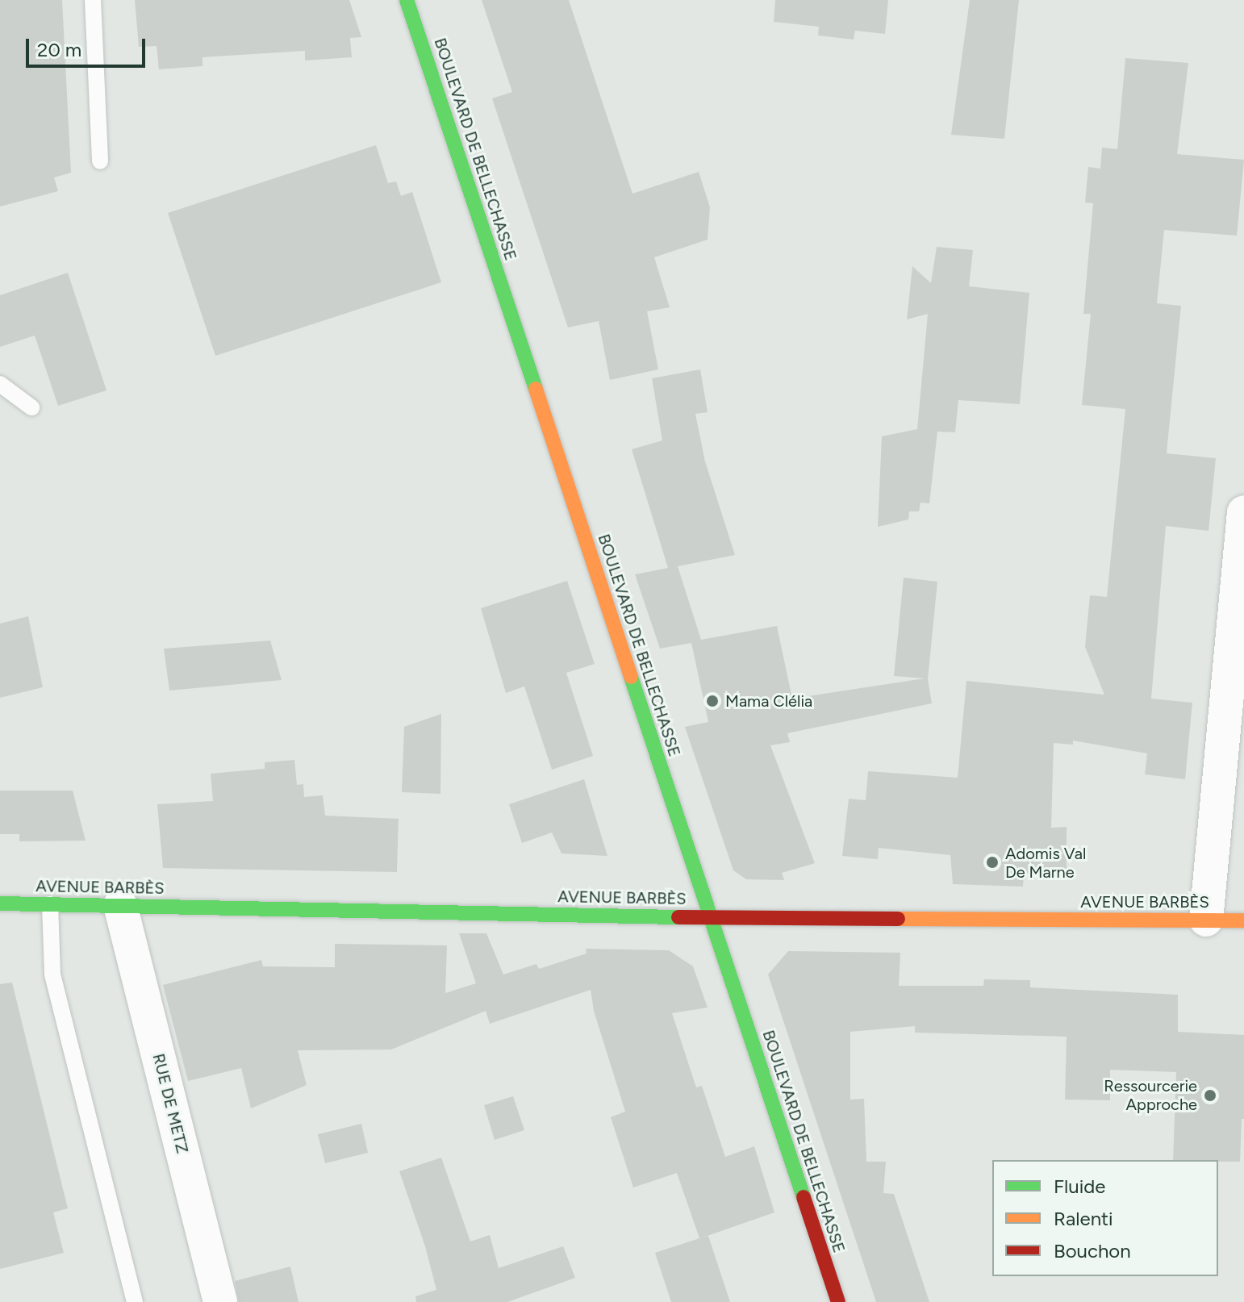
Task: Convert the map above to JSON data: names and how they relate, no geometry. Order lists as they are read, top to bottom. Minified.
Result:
{"streets":{"street":["BOULEVARD DE BELLECHASSE","AVENUE BARBÈS","RUE DE METZ"]},"crossings":[["BOULEVARD DE BELLECHASSE","AVENUE BARBÈS"],["AVENUE BARBÈS","RUE DE METZ"]],"places":["Mama Clélia","Adomis Val De Marne","Ressourcerie Approche"],"legend":["Fluide","Ralenti","Bouchon"],"scale_bar":"20 m"}
